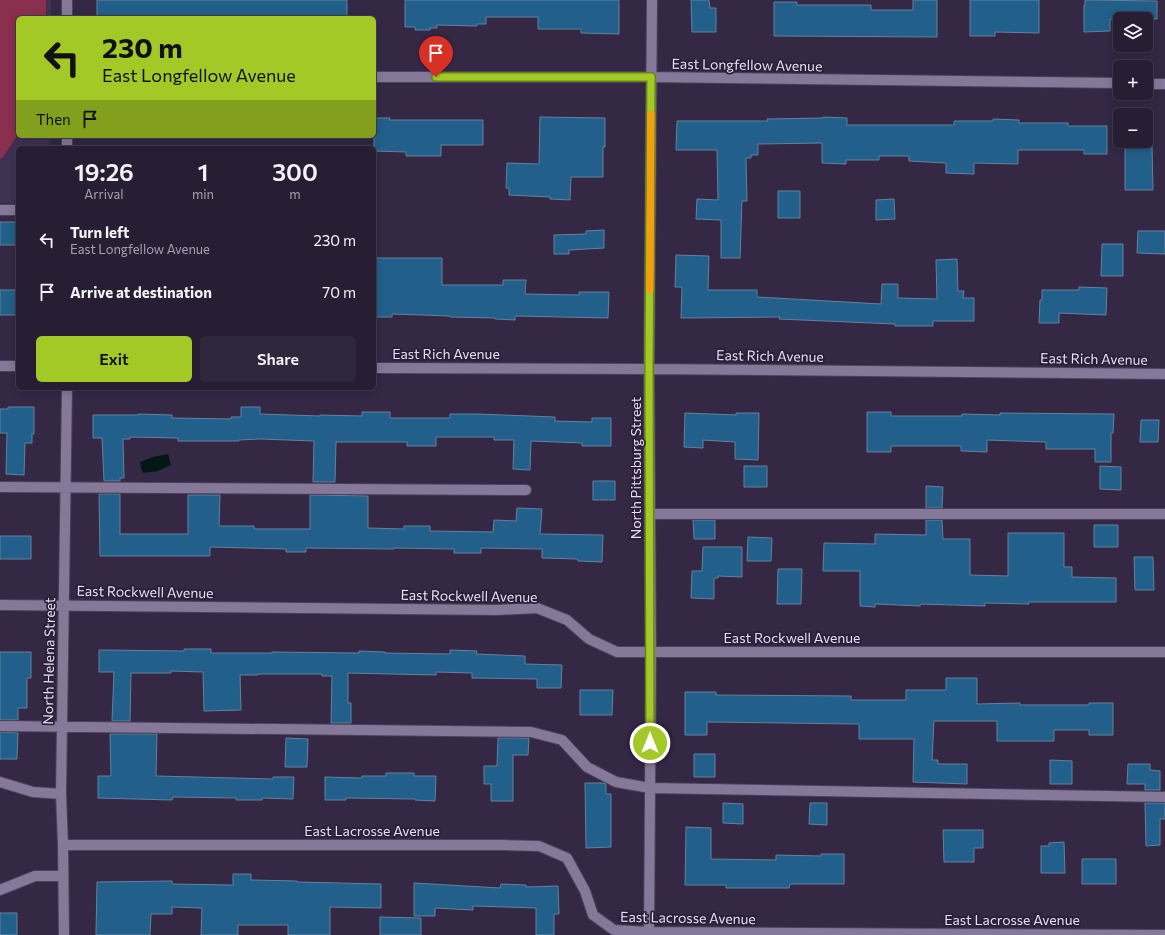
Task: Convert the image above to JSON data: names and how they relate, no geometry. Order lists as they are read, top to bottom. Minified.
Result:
{"streets":{"street":["East Longfellow Avenue","East Rich Avenue","North Pittsburg Street","East Rockwell Avenue","North Helena Street","East Lacrosse Avenue"]},"crossings":[["East Longfellow Avenue","North Pittsburg Street"],["East Rich Avenue","North Pittsburg Street"],["North Pittsburg Street","East Rockwell Avenue"],["North Pittsburg Street","East Lacrosse Avenue"],["East Rockwell Avenue","North Helena Street"],["North Helena Street","East Lacrosse Avenue"]],"page":{"map_buttons":["+","−"],"turn":["230 m","East Longfellow Avenue"],"then":"Then","eta":["19:26","Arrival","1","min","300","m"],"list":[{"name":"Turn left","note":"East Longfellow Avenue","value":"230 m"},{"name":"Arrive at destination","value":"70 m"}],"buttons":["Exit","Share"]}}
